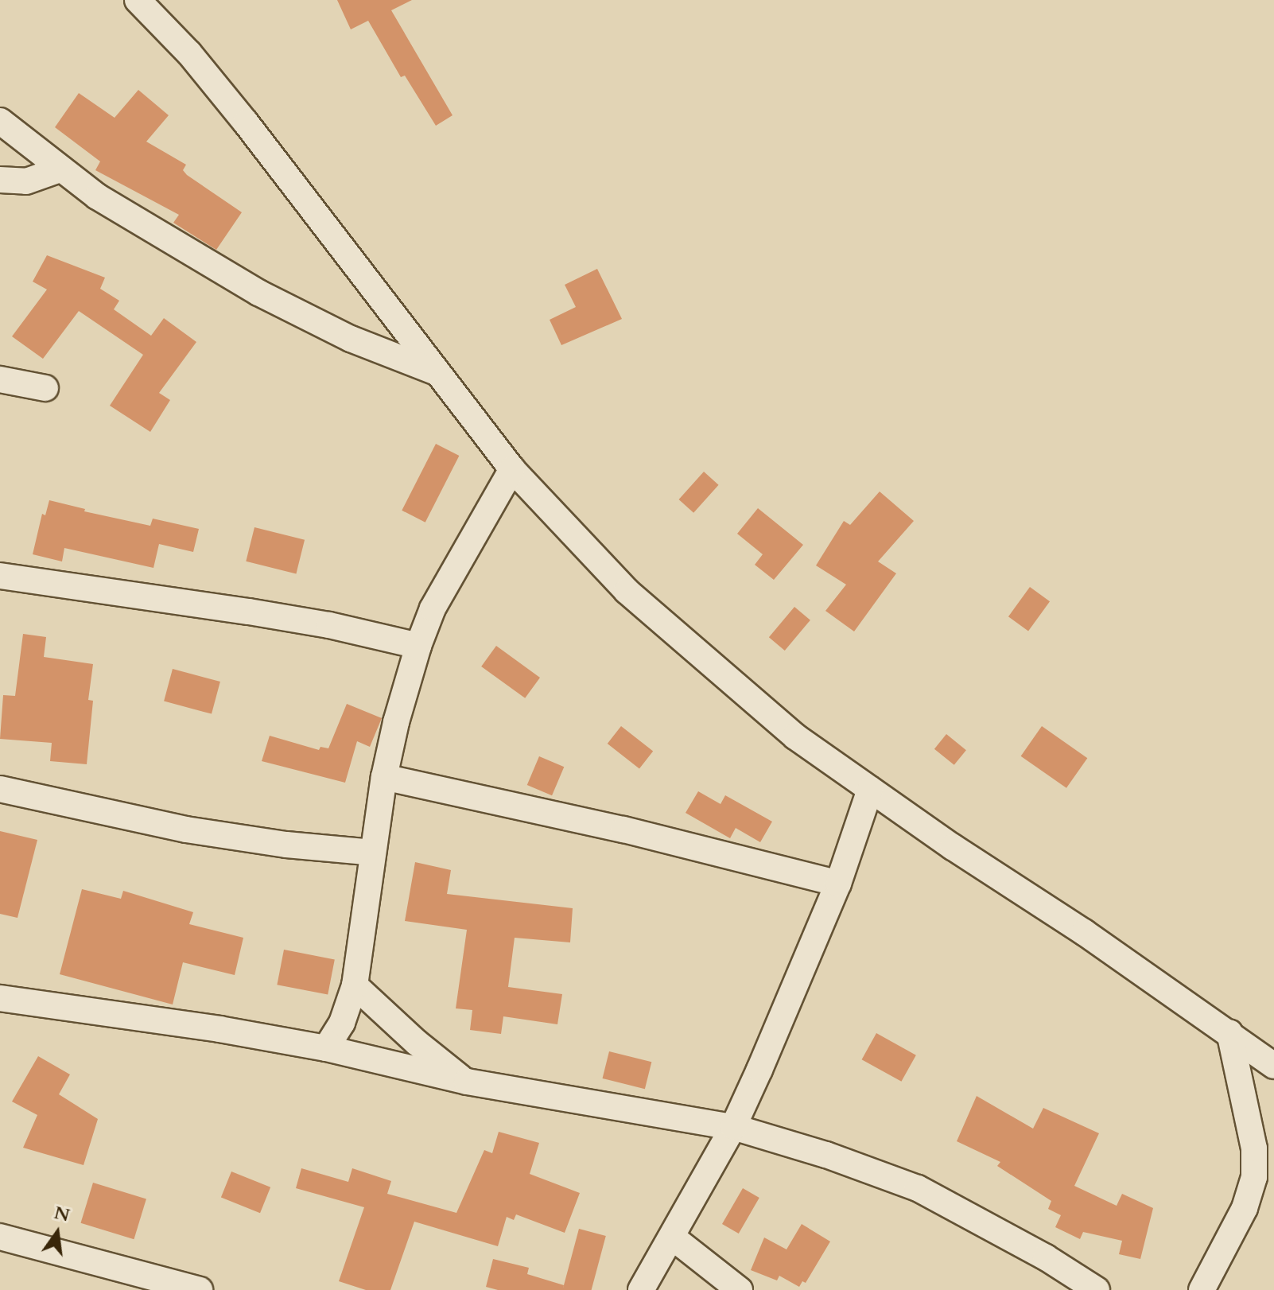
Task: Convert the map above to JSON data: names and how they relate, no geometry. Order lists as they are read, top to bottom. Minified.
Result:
{"north":"top"}
